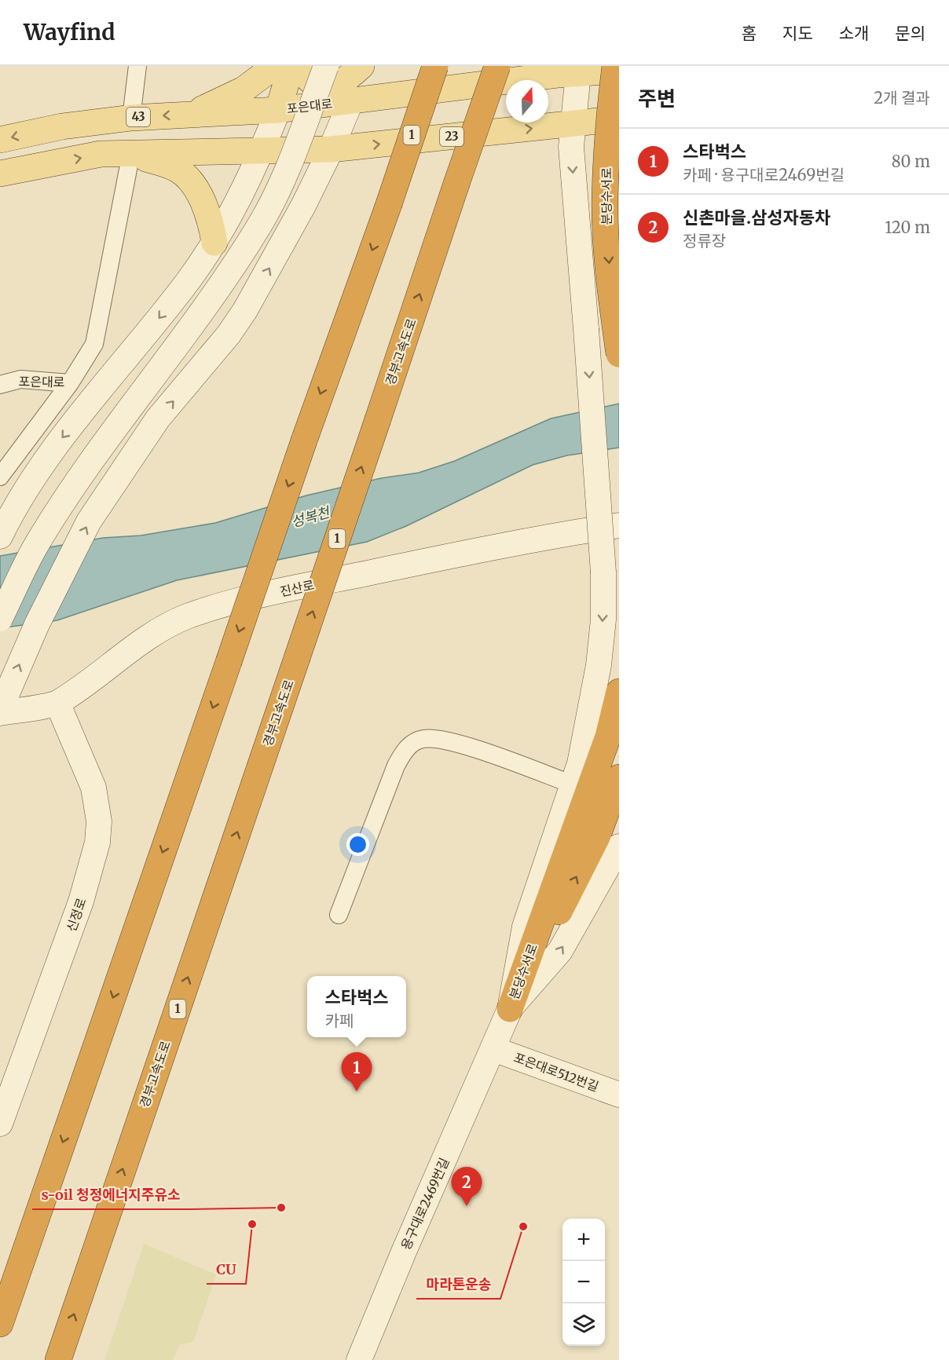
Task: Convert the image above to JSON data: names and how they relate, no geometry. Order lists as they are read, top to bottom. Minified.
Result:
{"streets":{"highway":["1","분당수서로","경부고속도로"],"main road":["포은대로","43","23"],"street":["진산로","신정로","포은대로512번길","용구대로2469번길"]},"crossings":[["분당수서로","용구대로2469번길"],["진산로","신정로"],["포은대로512번길","용구대로2469번길"]],"water":["성복천"],"places":["s-oil 청정에너지주유소","CU","마라톤운송"],"north":"top","page":{"header":"Wayfind","nav":["홈","지도","소개","문의"],"heading":["주변","2개 결과"],"list":[{"mark":"1","name":"스타벅스","note":"카페 · 용구대로2469번길","value":"80 m"},{"mark":"2","name":"신촌마을.삼성자동차","note":"정류장","value":"120 m"}],"popup":["스타벅스","카페"],"pins":["1","2"],"map_buttons":["+","−"]}}
